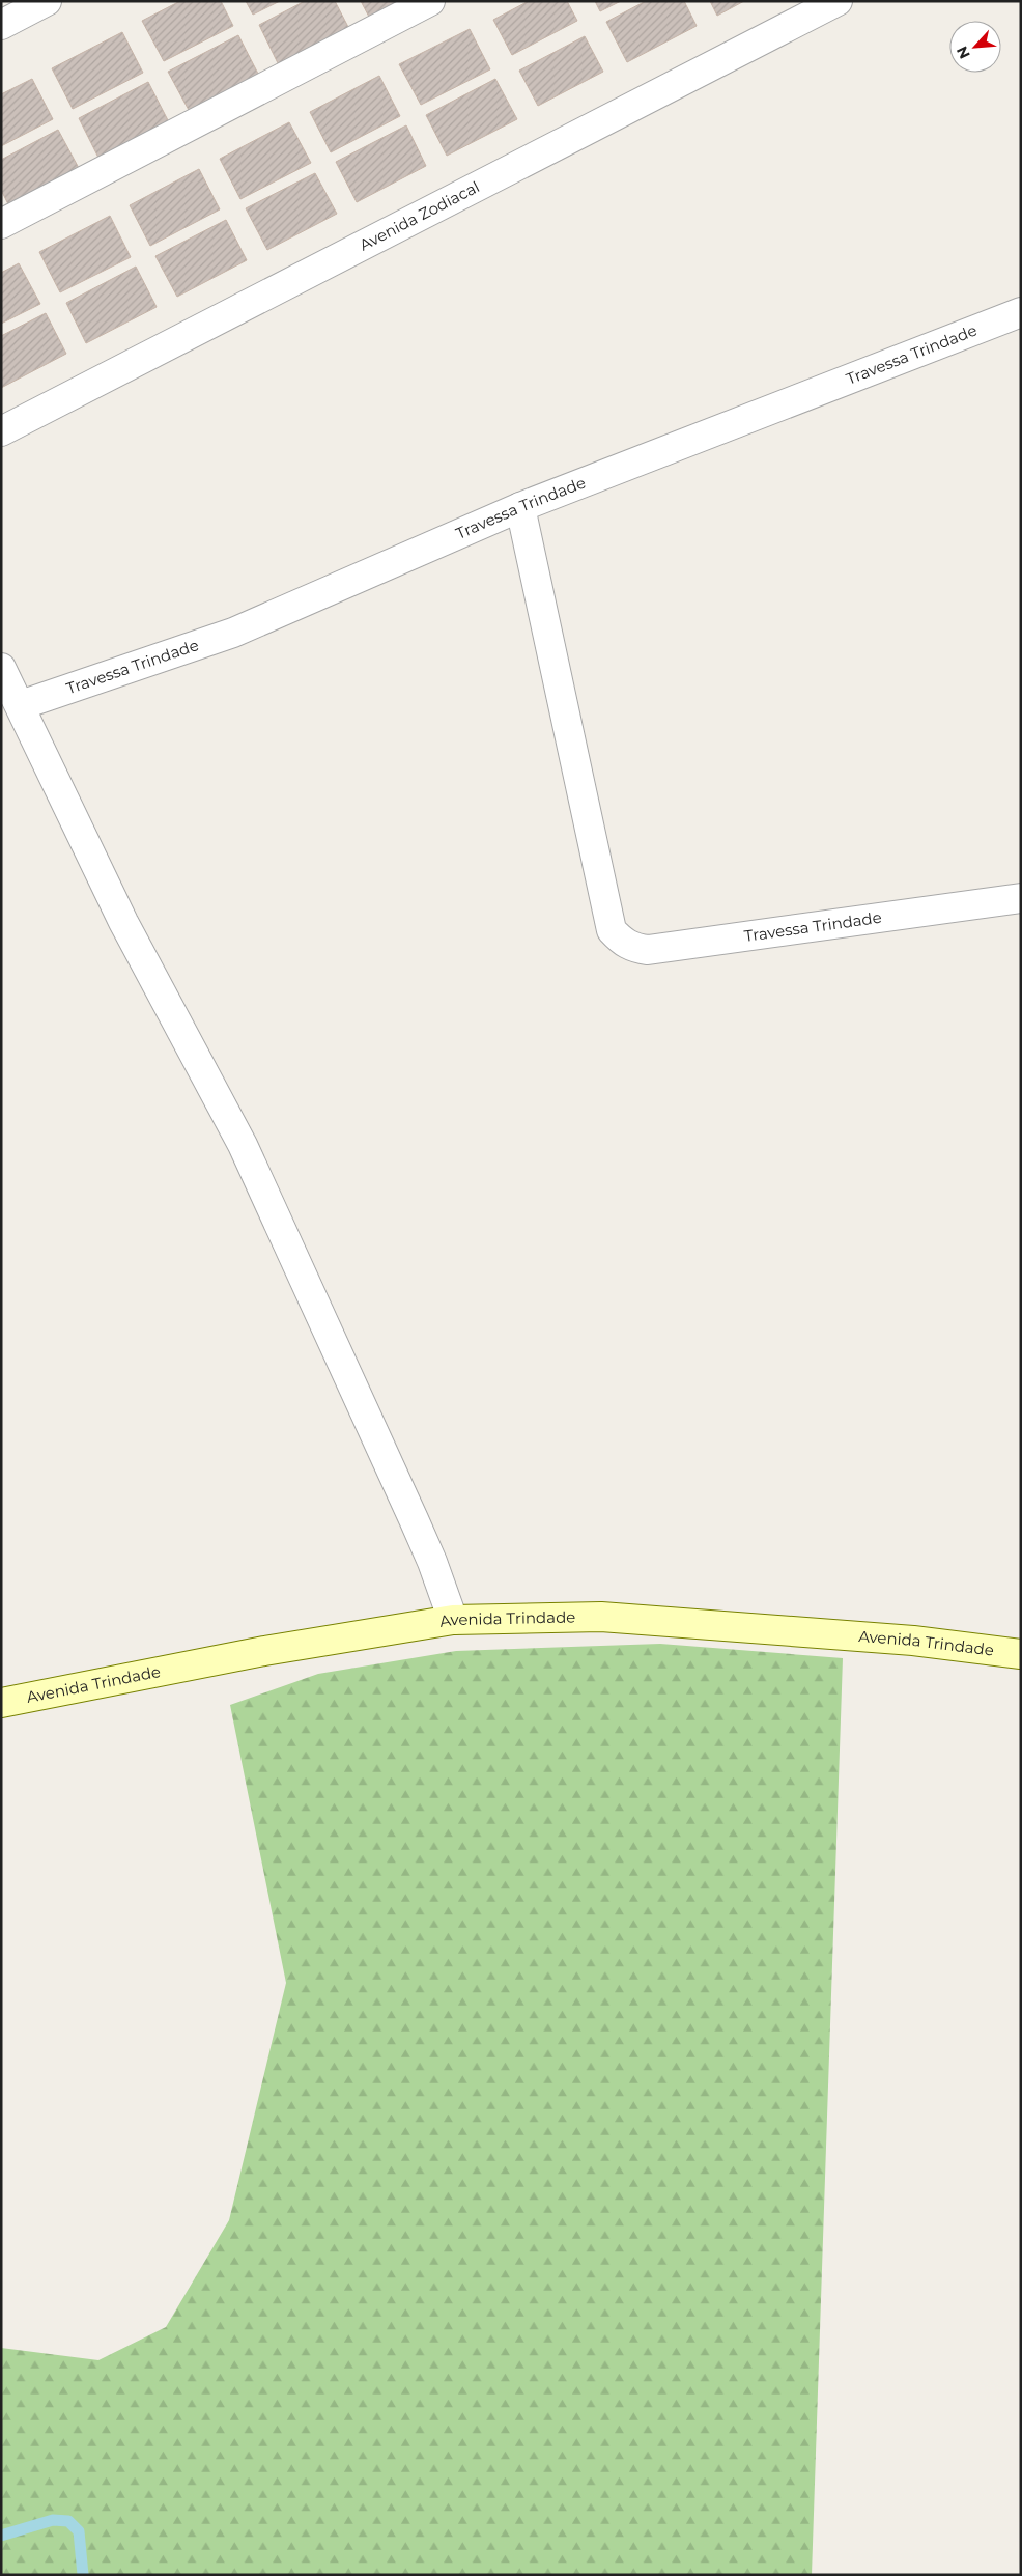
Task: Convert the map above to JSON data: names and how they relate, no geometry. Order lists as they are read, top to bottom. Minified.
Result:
{"streets":{"main road":["Avenida Trindade"],"street":["Avenida Zodiacal","Travessa Trindade"]},"north":"bottom left"}
